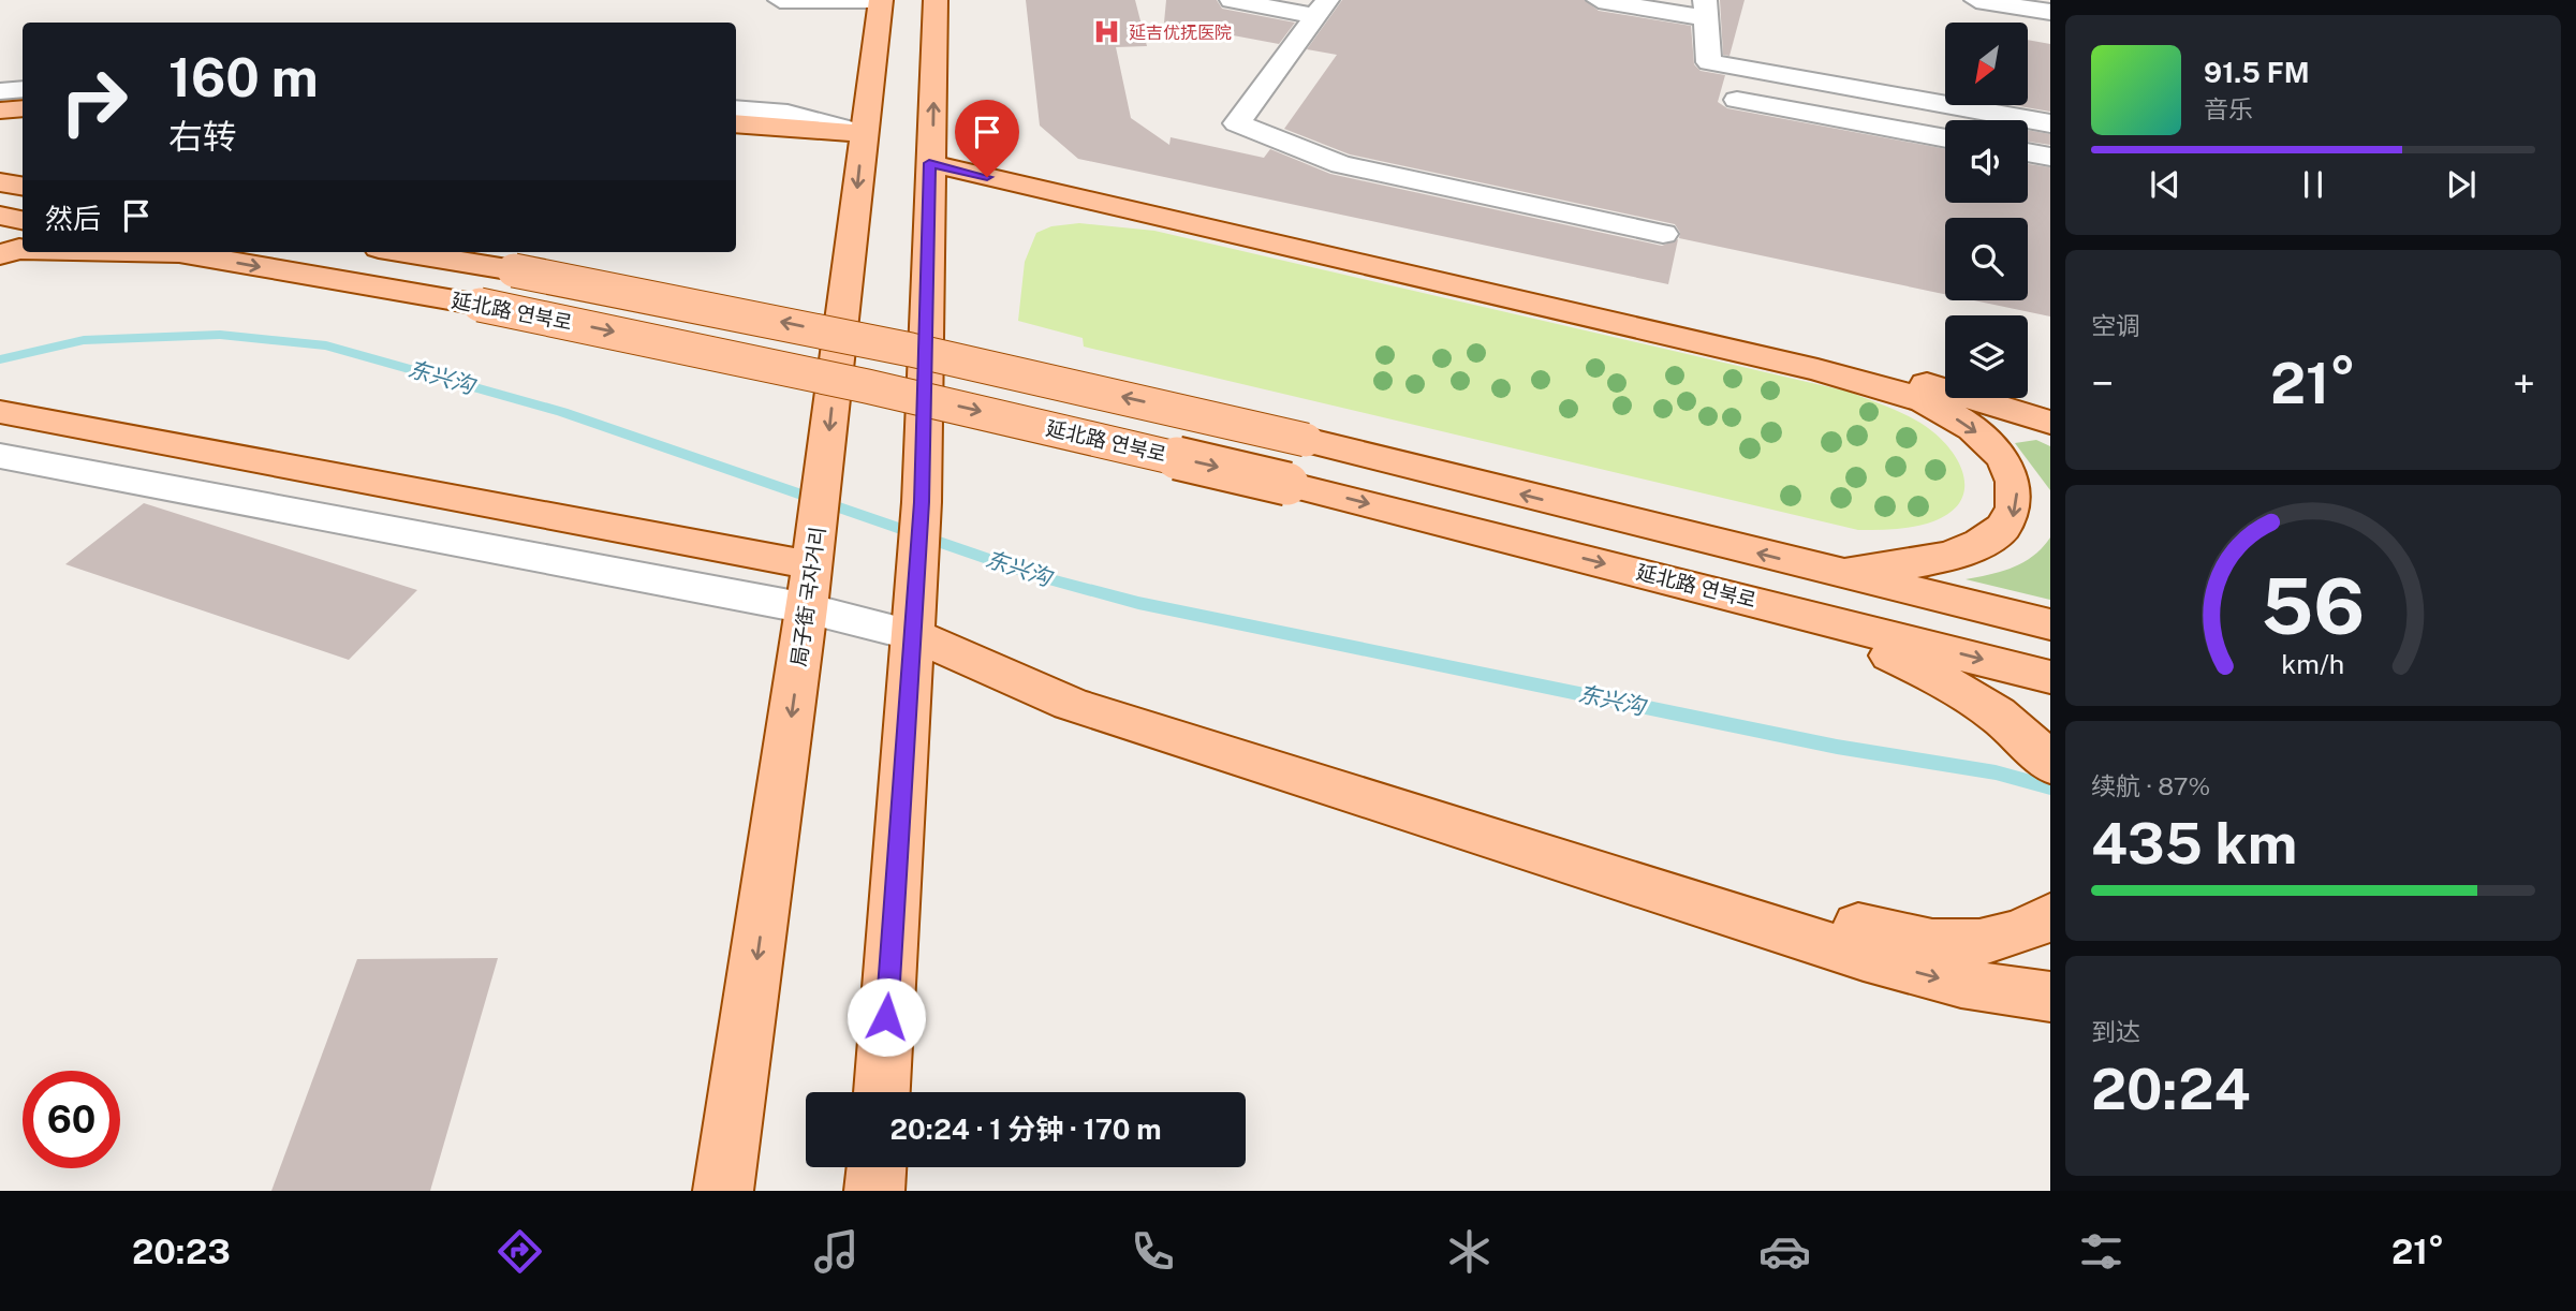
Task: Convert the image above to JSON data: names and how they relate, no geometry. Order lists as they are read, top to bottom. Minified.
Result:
{"streets":{"main road":["延北路 연북로","局子街 국자거리"]},"water":["东兴沟"],"places":{"hospital":["延吉优抚医院"]},"north":"bottom left","page":{"turn":["160 m","右转"],"song":["91.5 FM","音乐"],"then":"然后","tile":["空调",["续航 · 87%","435 km"],["到达","20:24"]],"heat":["−","21°","+"],"limit":"60","trip":"20:24 · 1 分钟 · 170 m","tabs":["20:23","21°"],"gauge":["56","km/h"]}}
